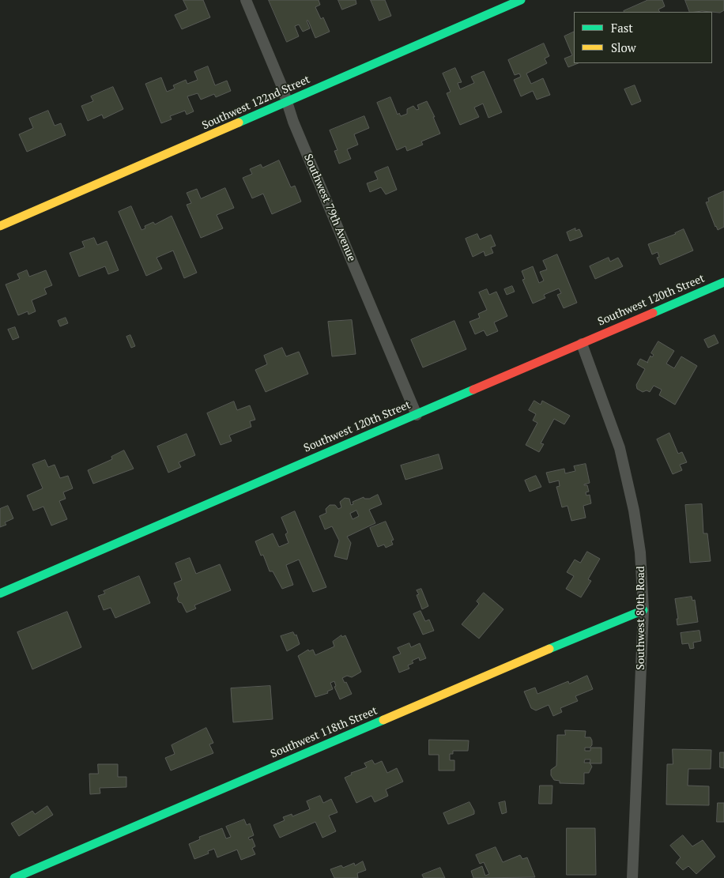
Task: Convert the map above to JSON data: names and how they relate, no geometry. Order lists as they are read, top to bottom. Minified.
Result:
{"streets":{"street":["Southwest 122nd Street","Southwest 79th Avenue","Southwest 120th Street","Southwest 80th Road","Southwest 118th Street"]},"crossings":[["Southwest 122nd Street","Southwest 79th Avenue"],["Southwest 79th Avenue","Southwest 120th Street"],["Southwest 120th Street","Southwest 80th Road"],["Southwest 80th Road","Southwest 118th Street"]],"legend":["Fast","Slow"]}
